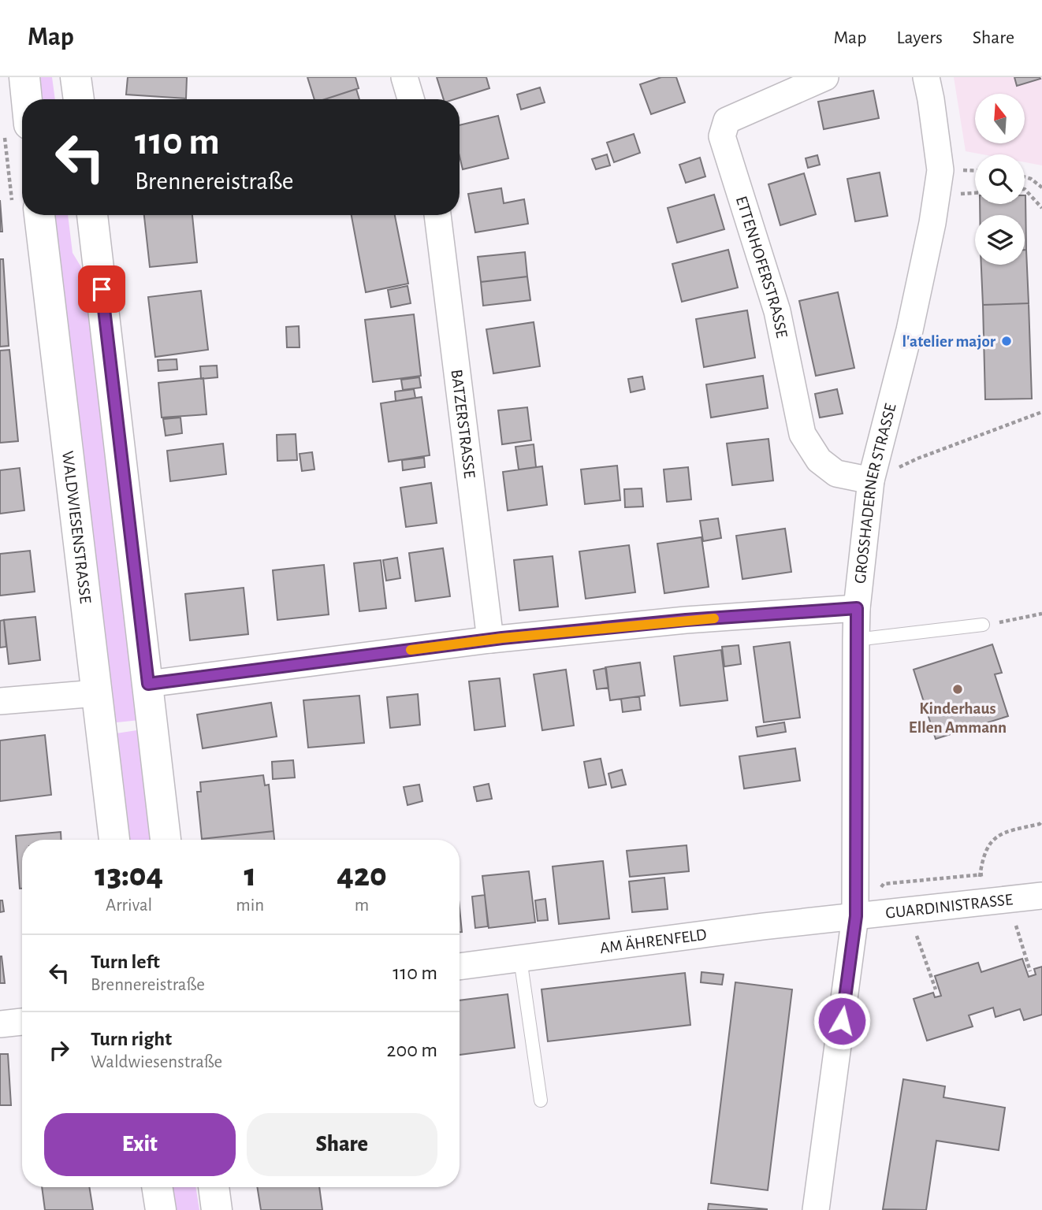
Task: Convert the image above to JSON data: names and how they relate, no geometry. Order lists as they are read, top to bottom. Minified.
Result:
{"streets":{"main road":["WALDWIESENSTRASSE"],"street":["ETTENHOFERSTRASSE","BATZERSTRASSE","GROSSHADERNER STRASSE","GUARDINISTRASSE","AM ÄHRENFELD"]},"crossings":[["ETTENHOFERSTRASSE","GROSSHADERNER STRASSE"],["GROSSHADERNER STRASSE","GUARDINISTRASSE"],["GROSSHADERNER STRASSE","AM ÄHRENFELD"],["GUARDINISTRASSE","AM ÄHRENFELD"]],"places":["l'atelier major","Kinderhaus Ellen Ammann"],"north":"top","page":{"header":"Map","nav":["Map","Layers","Share"],"turn":["110 m","Brennereistraße"],"eta":["13:04","Arrival","1","min","420","m"],"list":[{"name":"Turn left","note":"Brennereistraße","value":"110 m"},{"name":"Turn right","note":"Waldwiesenstraße","value":"200 m"}],"buttons":["Exit","Share"]}}
